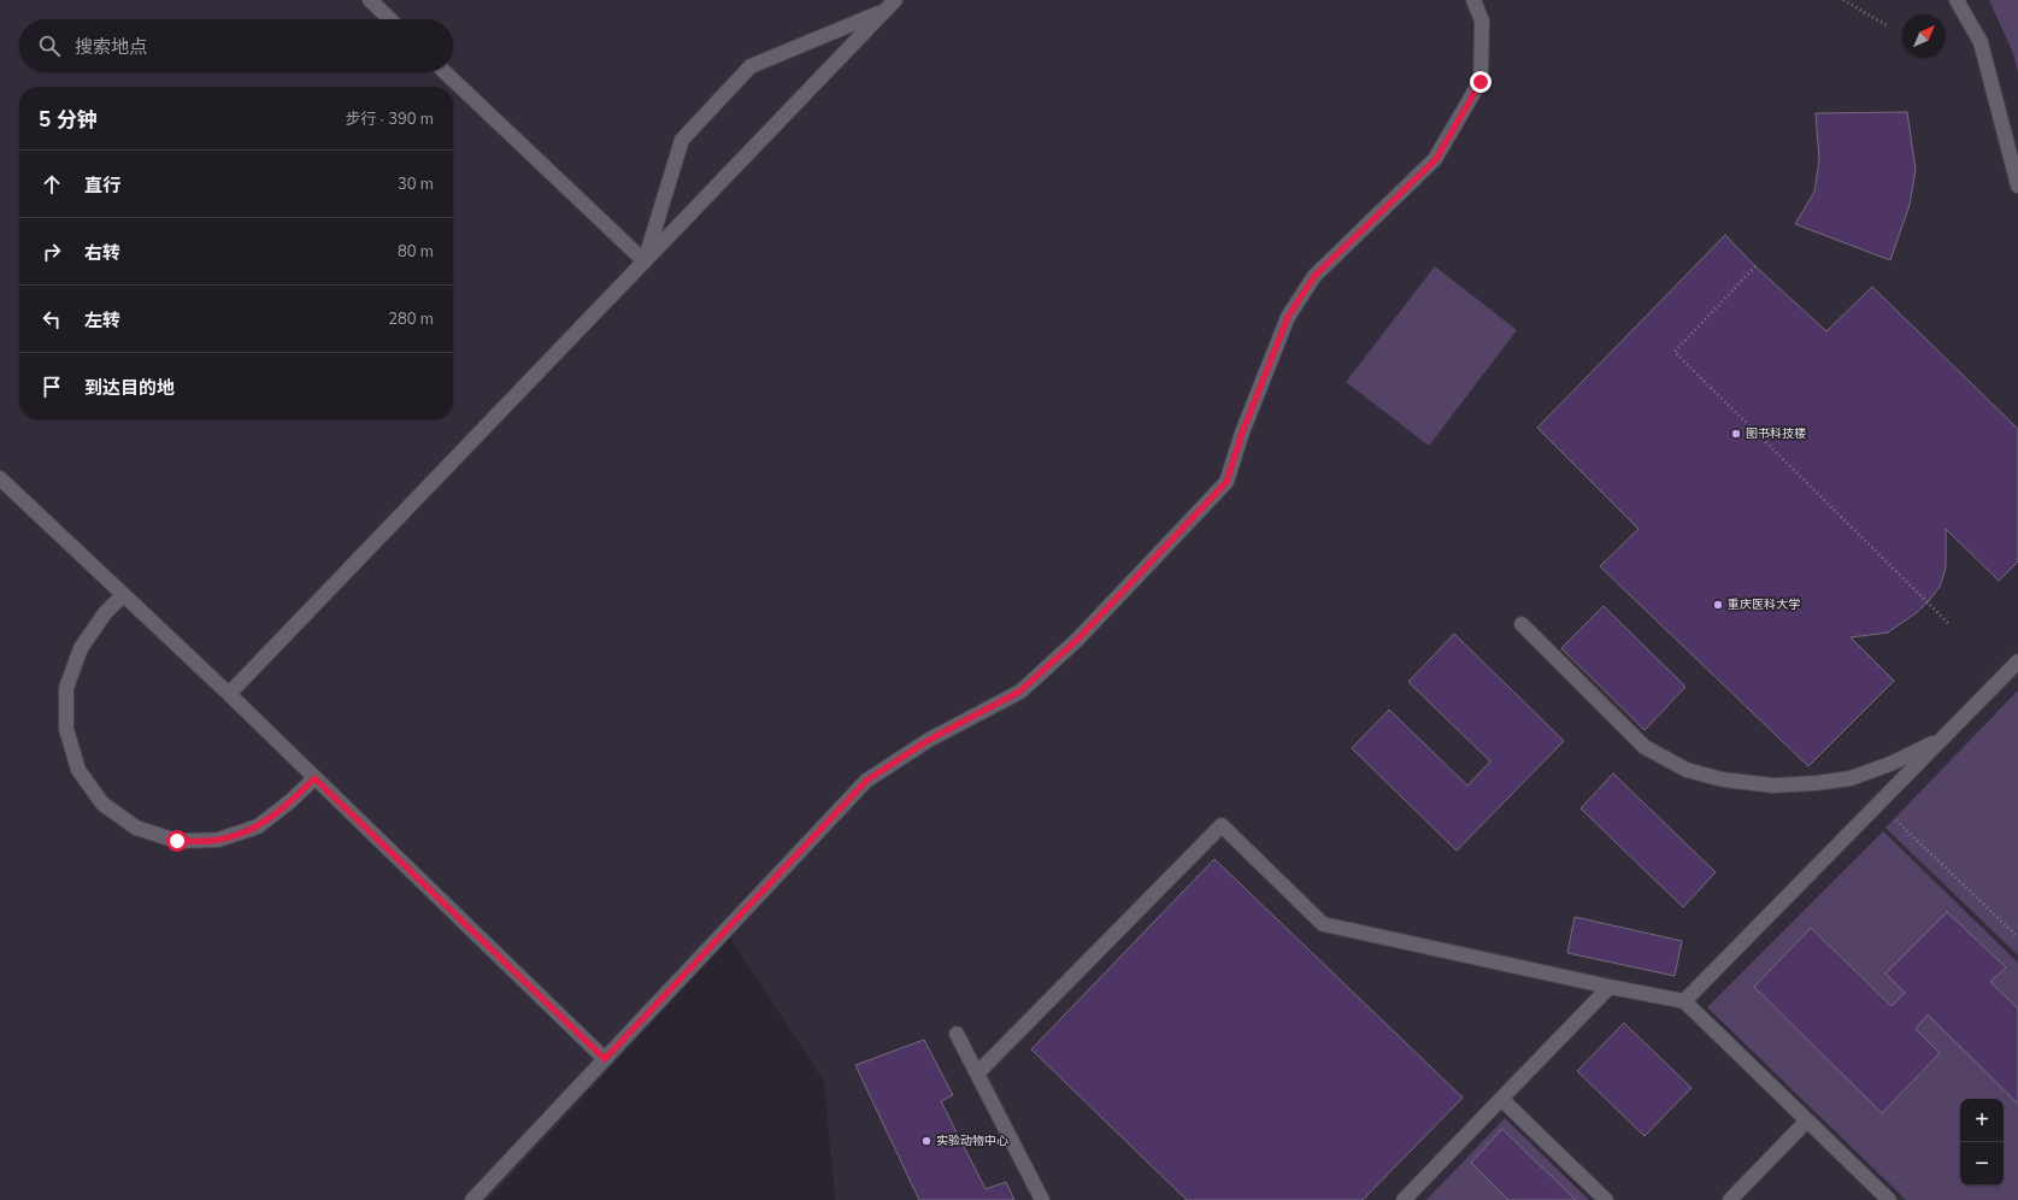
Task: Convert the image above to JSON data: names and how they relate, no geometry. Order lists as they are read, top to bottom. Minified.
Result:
{"places":["图书科技楼","重庆医科大学","实验动物中心"],"north":"top right","page":{"search":"搜索地点","heading":["5 分钟","步行 · 390 m"],"list":[["直行","30 m"],["右转","80 m"],["左转","280 m"],"到达目的地"],"map_buttons":["+","−"]}}
